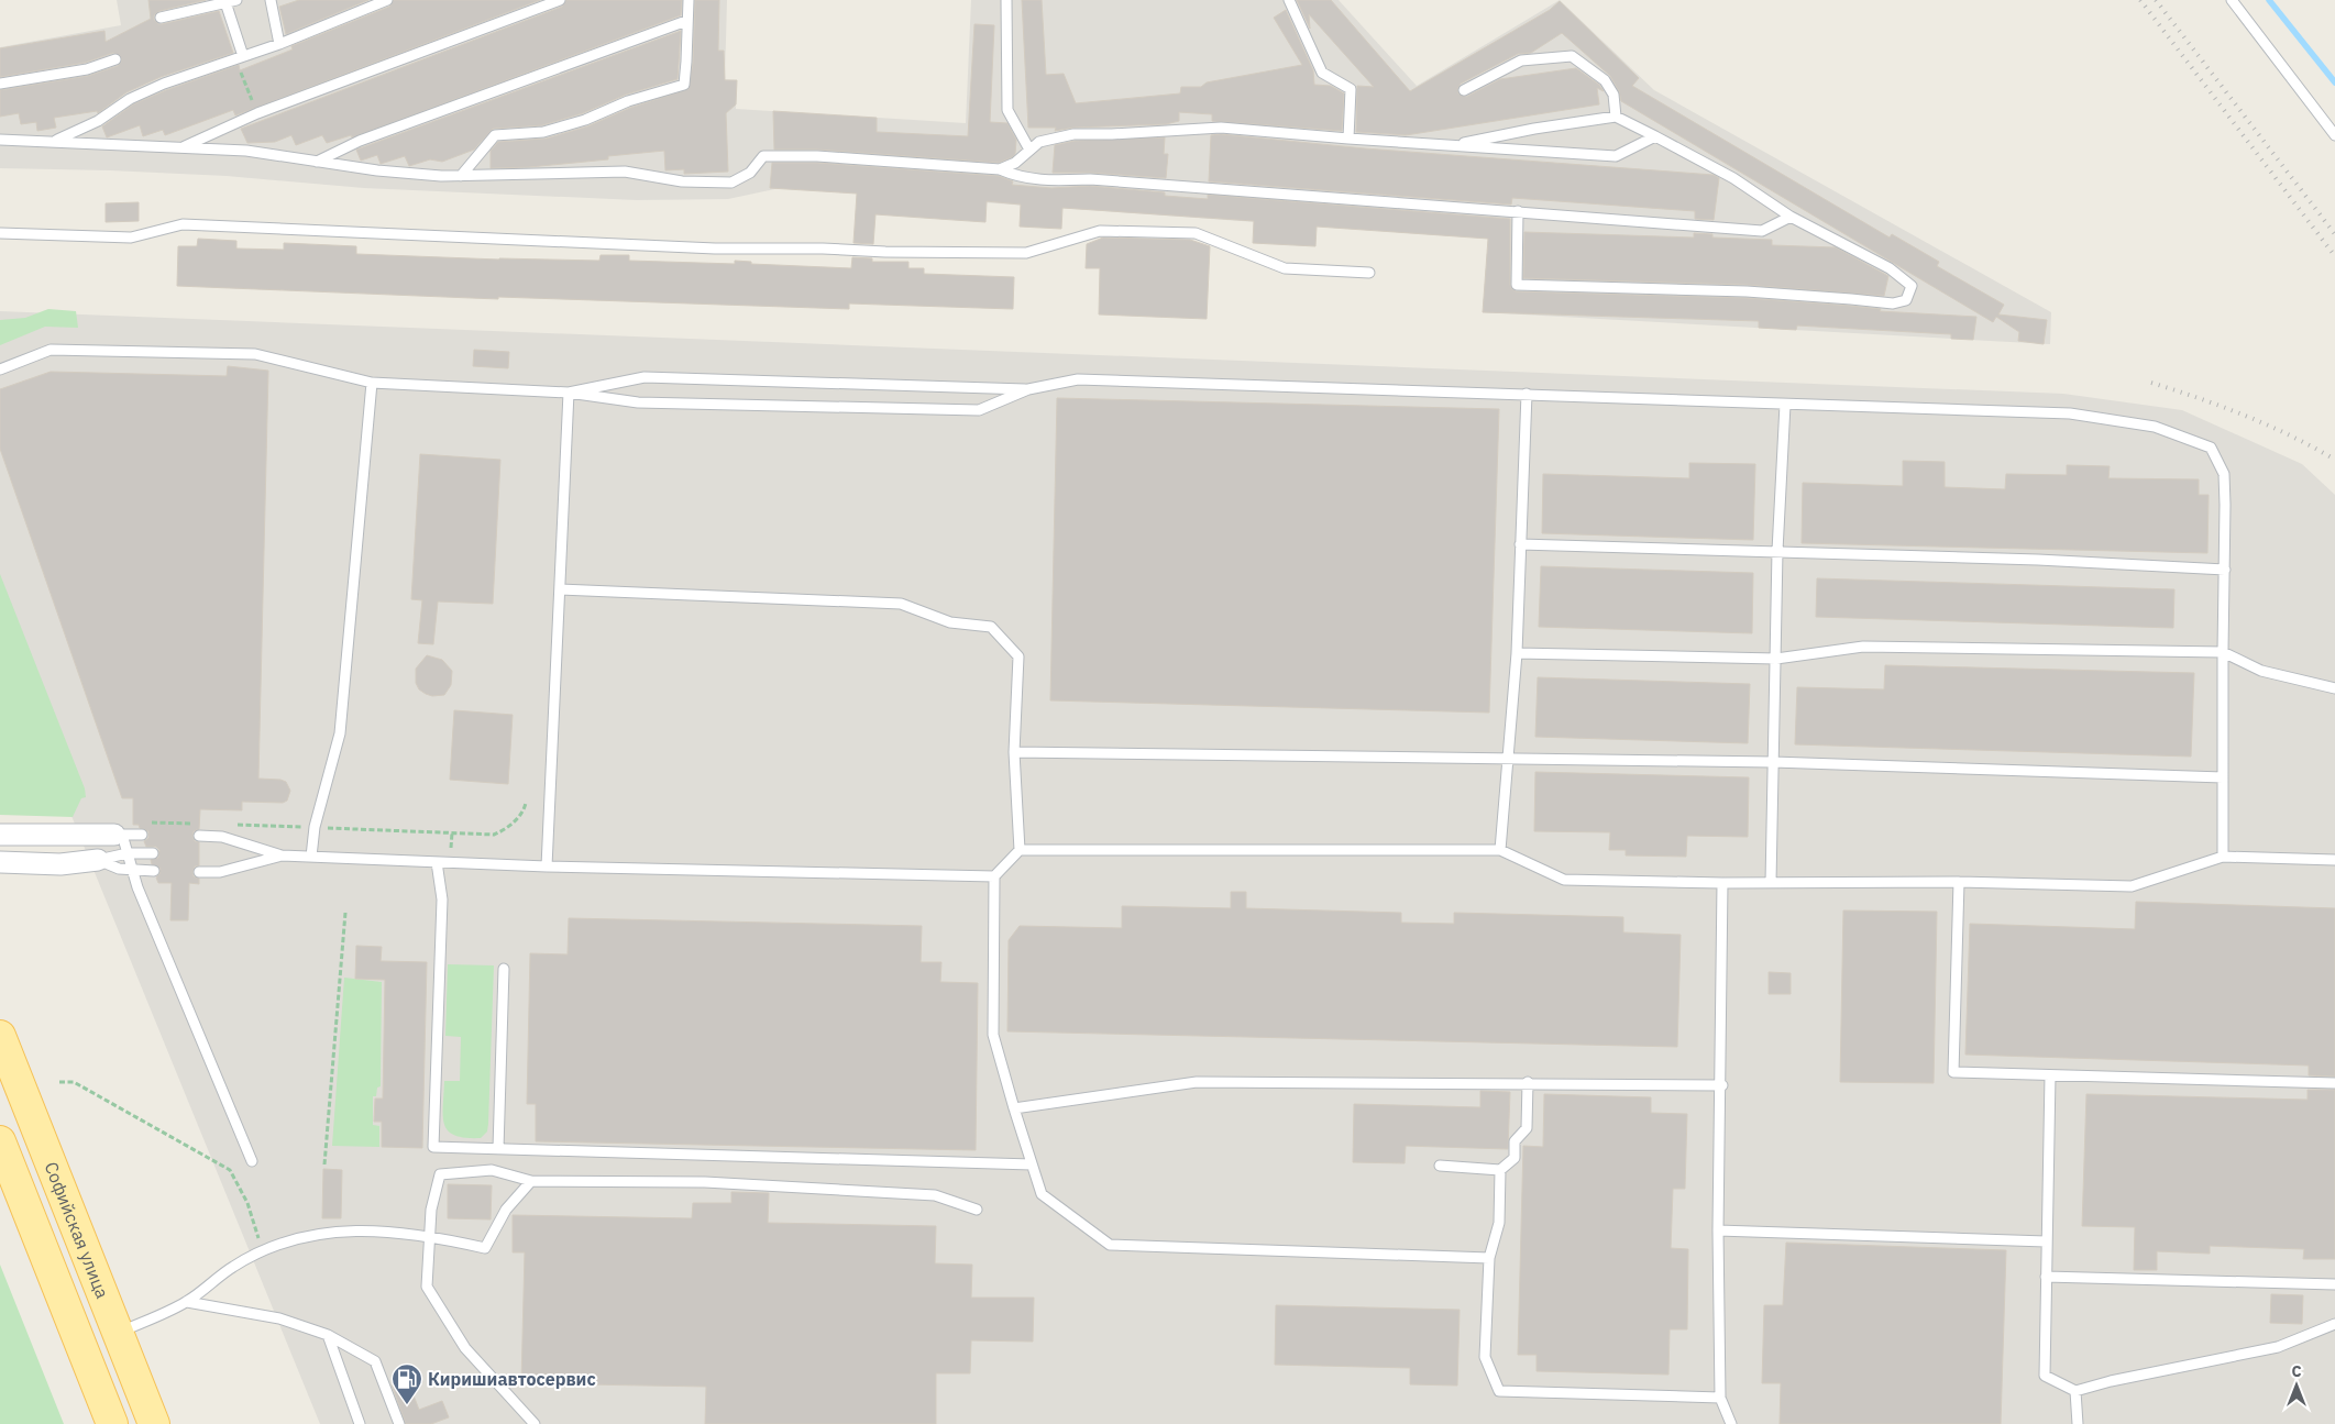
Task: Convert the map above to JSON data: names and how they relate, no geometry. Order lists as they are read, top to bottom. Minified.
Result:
{"streets":{"main road":["Софийская улица"]},"places":{"fuel station":["Киришиавтосервис"]},"north":"top"}
